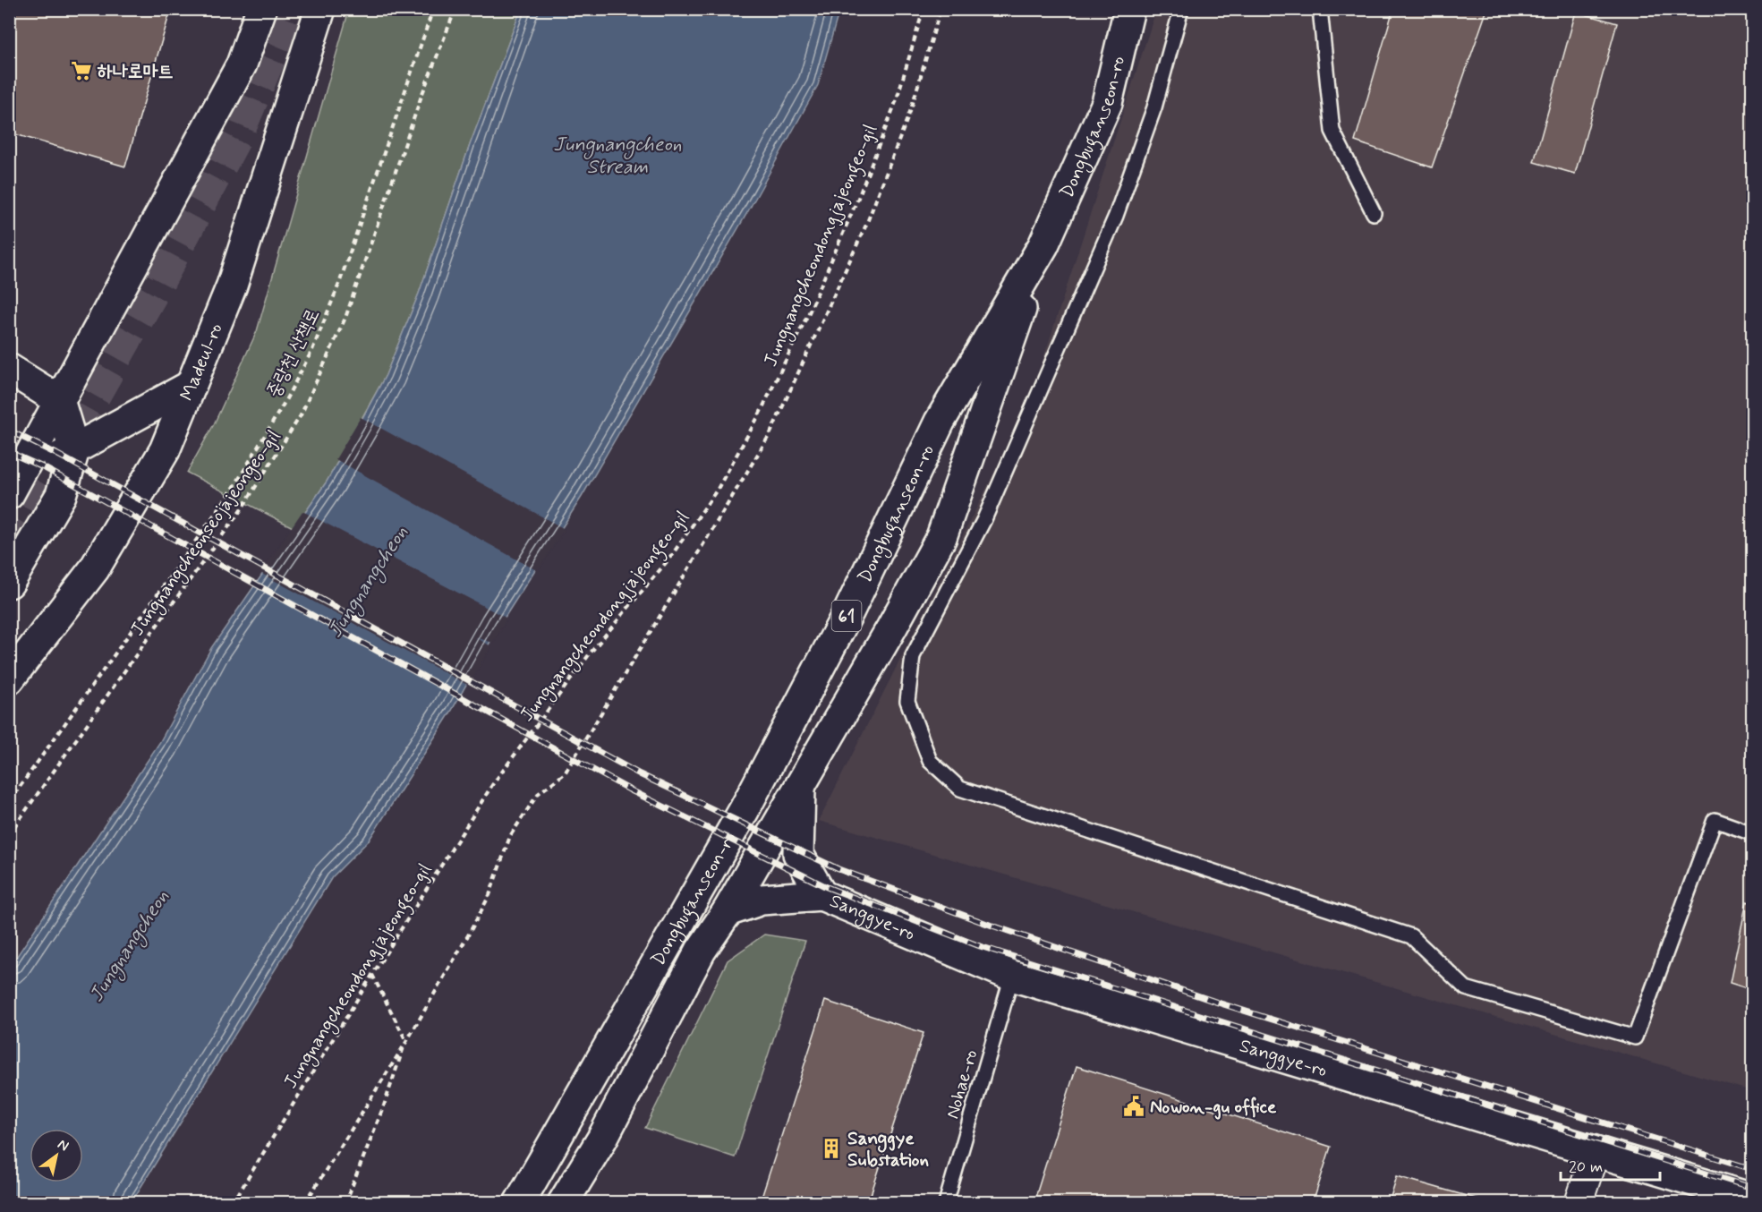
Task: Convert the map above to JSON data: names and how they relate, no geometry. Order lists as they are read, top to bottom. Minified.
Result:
{"streets":{"main road":["Dongbuganseon-ro","Madeul-ro","61","Sanggye-ro"],"lane":["Nohae-ro"],"path":["Jungnangcheondongjajeongeo-gil","중랑천 산책로","Jungnangcheonseojajeongeo-gil"]},"crossings":[["Sanggye-ro","Nohae-ro"]],"water":["Jungnangcheon Stream","Jungnangcheon"],"places":{"supermarket":["하나로마트"],"public building":["Nowon-gu office"],"building":["Sanggye Substation"]},"scale_bar":"20 m","north":"top right"}
